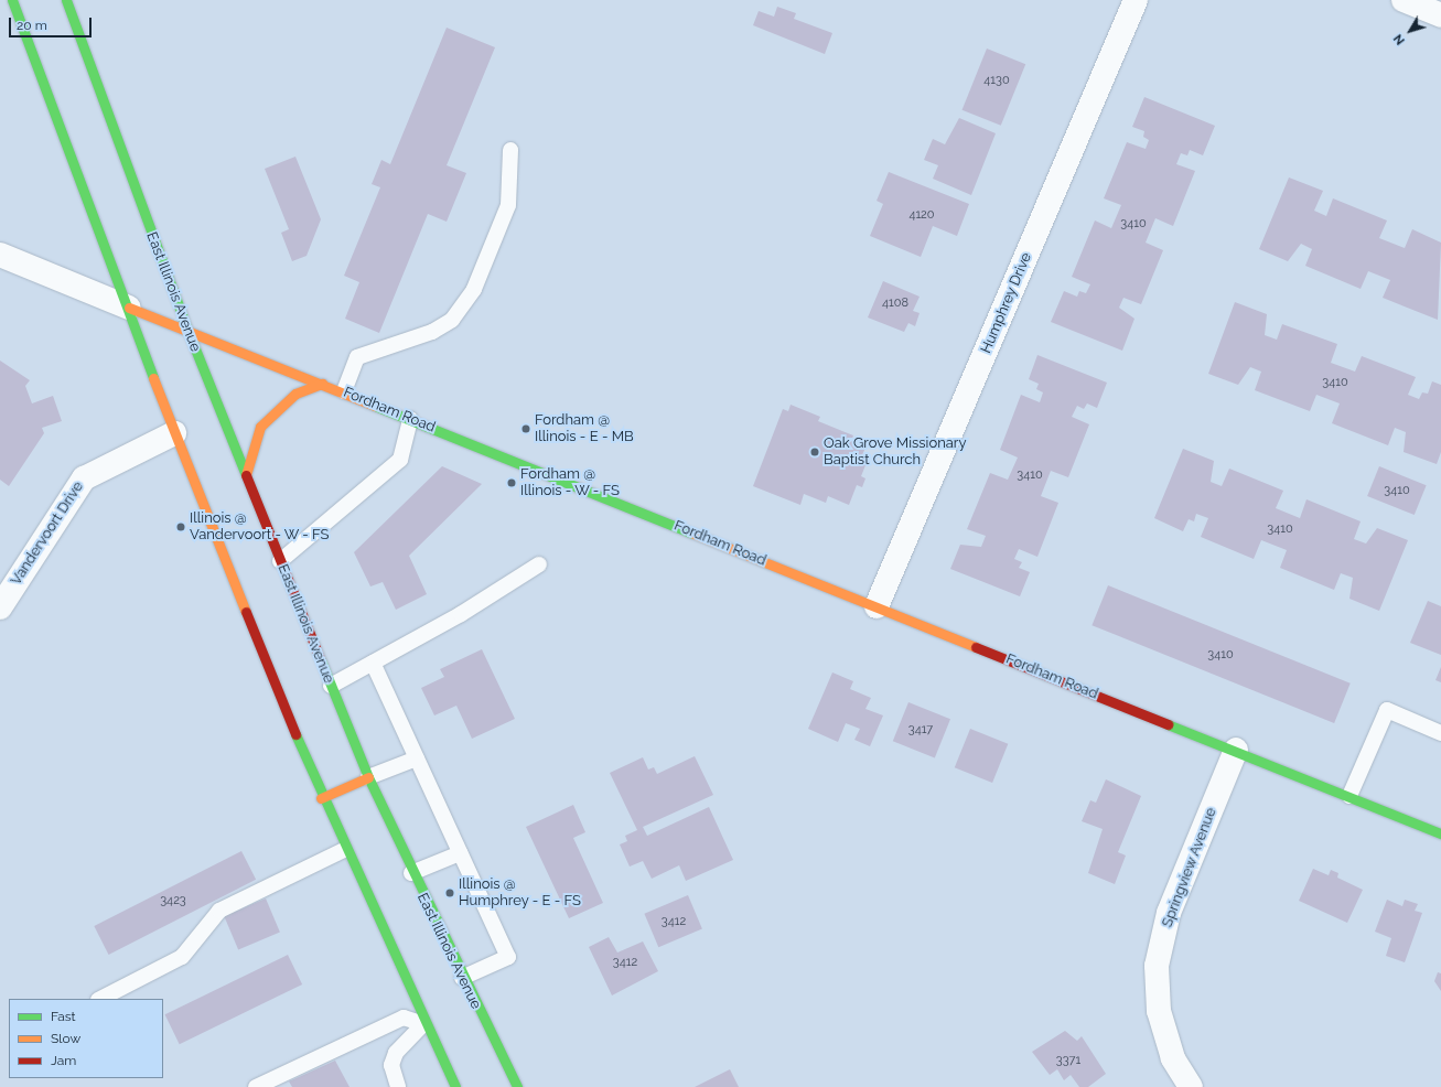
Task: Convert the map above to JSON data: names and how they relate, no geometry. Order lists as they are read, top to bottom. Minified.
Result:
{"streets":{"main road":["East Illinois Avenue","Fordham Road"],"street":["Humphrey Drive","Vandervoort Drive","Springview Avenue"]},"crossings":[["East Illinois Avenue","Fordham Road"],["Humphrey Drive","Fordham Road"],["Fordham Road","Springview Avenue"]],"places":["Fordham @ Illinois - E - MB","Oak Grove Missionary Baptist Church","Fordham @ Illinois - W - FS","Illinois @ Vandervoort - W - FS","Illinois @ Humphrey - E - FS"],"house_numbers":["4130","4120","3410","4108","3410","3410","3410","3410","3410","3417","3423","3412","3412","3371"],"legend":["Fast","Slow","Jam"],"scale_bar":"20 m","north":"bottom left"}
